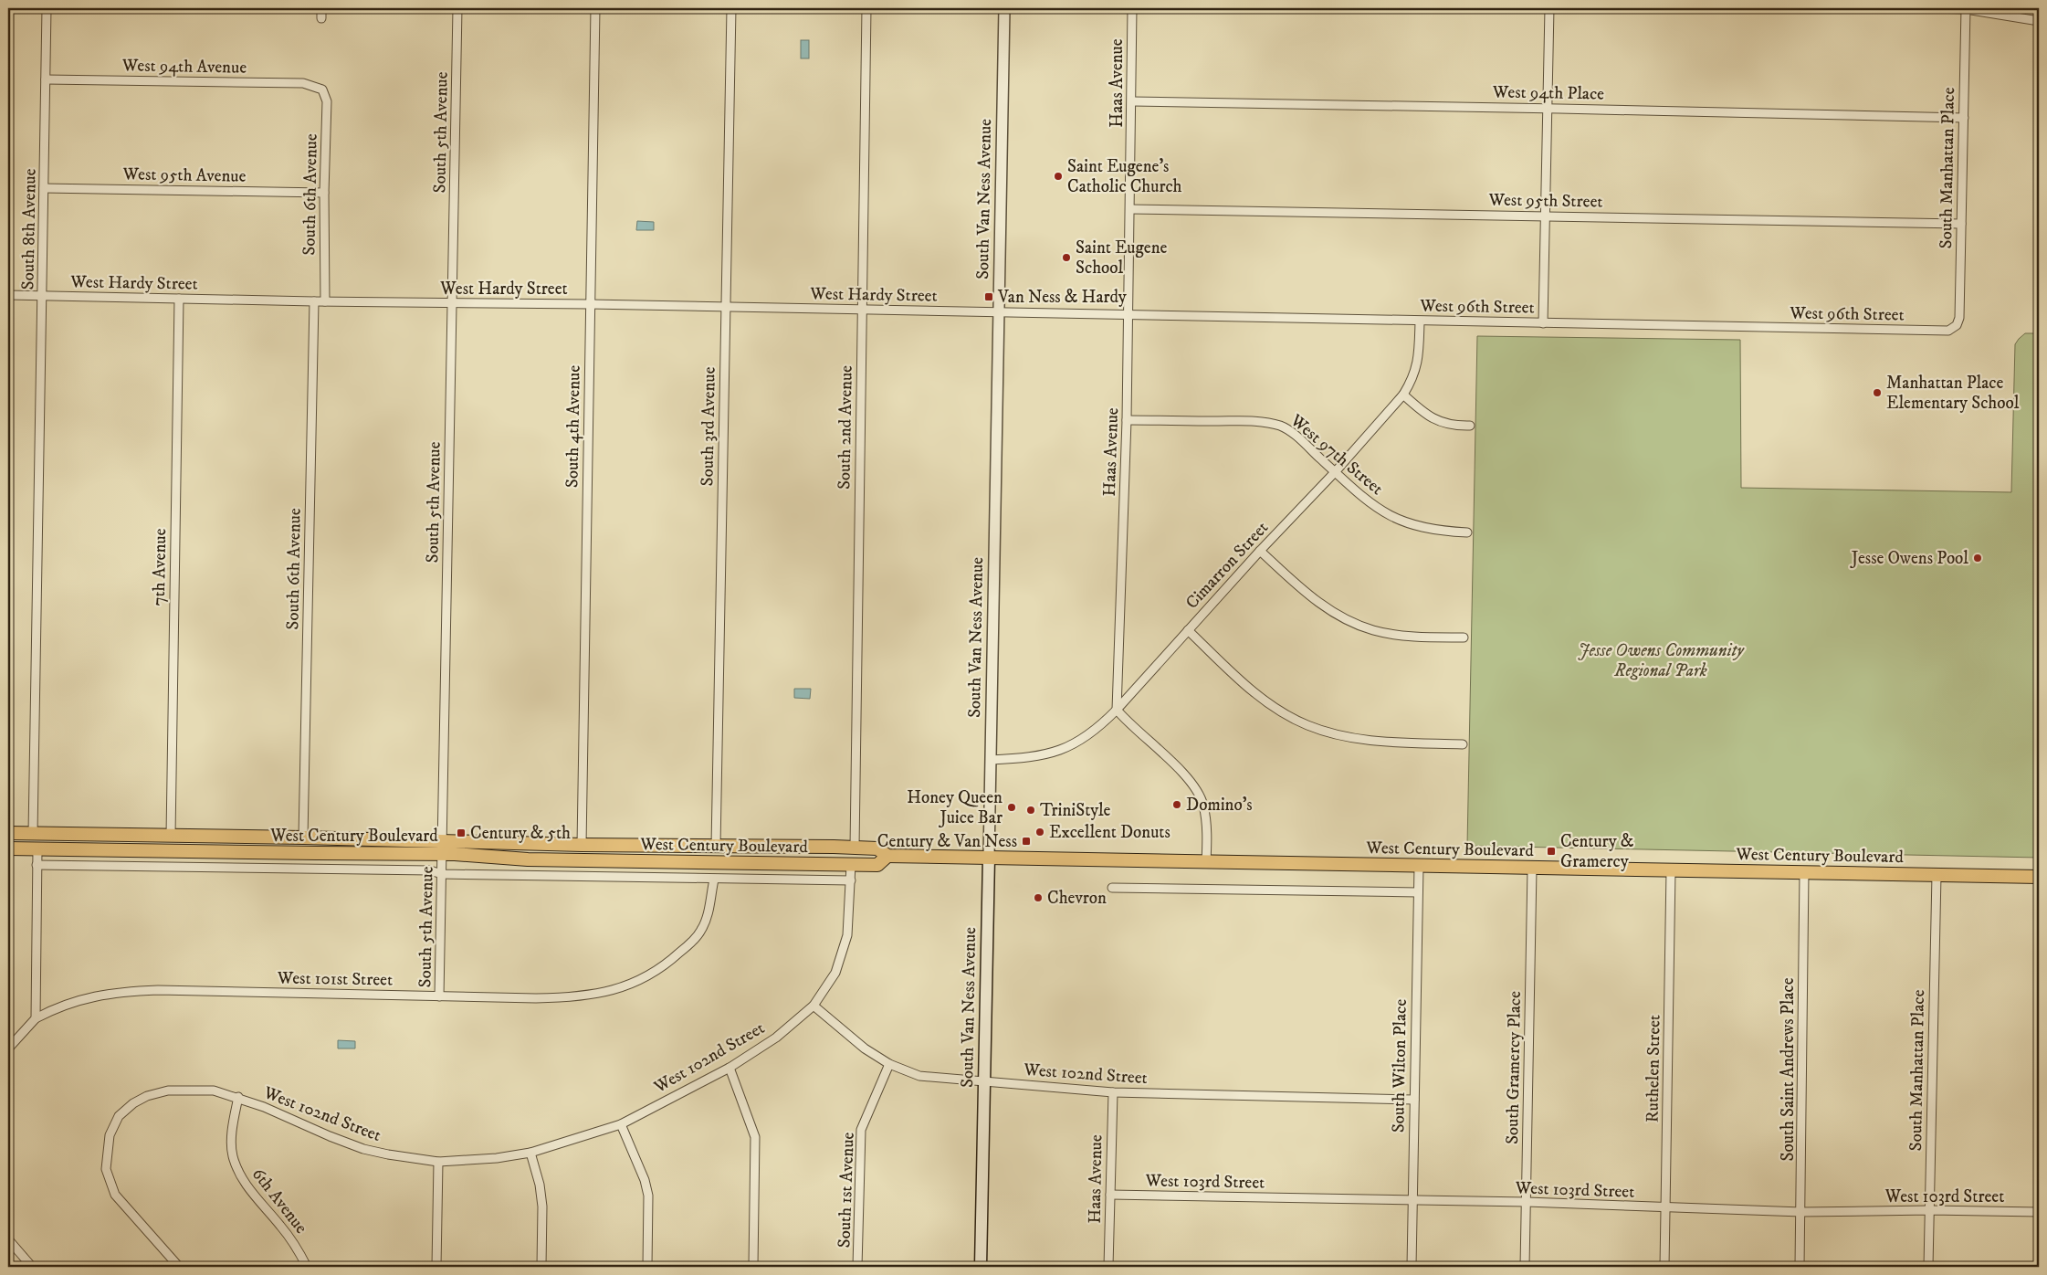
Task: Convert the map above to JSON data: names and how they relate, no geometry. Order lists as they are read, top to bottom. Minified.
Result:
{"streets":{"main road":["South Van Ness Avenue","West Century Boulevard"],"street":["West 94th Avenue","Haas Avenue","West 94th Place","South 5th Avenue","South Manhattan Place","West 95th Avenue","South 6th Avenue","West 95th Street","South 8th Avenue","West Hardy Street","West 96th Street","South 4th Avenue","South 3rd Avenue","South 2nd Avenue","West 97th Street","Cimarron Street","7th Avenue","West 101st Street","West 102nd Street","South Wilton Place","South Gramercy Place","Ruthelen Street","South Saint Andrews Place","West 103rd Street","South 1st Avenue","6th Avenue"]},"crossings":[["West 94th Avenue","South 6th Avenue"],["West 94th Avenue","South 8th Avenue"],["Haas Avenue","West 94th Place"],["Haas Avenue","West 95th Street"],["Haas Avenue","West 96th Street"],["Haas Avenue","West 97th Street"],["Haas Avenue","Cimarron Street"],["Haas Avenue","West 102nd Street"],["Haas Avenue","West 103rd Street"],["West 94th Place","South Manhattan Place"],["South 5th Avenue","West Hardy Street"],["South 5th Avenue","West Century Boulevard"],["South 5th Avenue","West 101st Street"],["South Manhattan Place","West 95th Street"],["South Manhattan Place","West 96th Street"],["South Manhattan Place","West Century Boulevard"],["South Manhattan Place","West 103rd Street"],["West 95th Avenue","South 6th Avenue"],["West 95th Avenue","South 8th Avenue"],["South 6th Avenue","West Hardy Street"],["South 6th Avenue","West Century Boulevard"],["South Van Ness Avenue","West Hardy Street"],["South Van Ness Avenue","West 96th Street"],["South Van Ness Avenue","Cimarron Street"],["South Van Ness Avenue","West Century Boulevard"],["South Van Ness Avenue","West 102nd Street"],["South 8th Avenue","West Hardy Street"],["South 8th Avenue","West Century Boulevard"],["West Hardy Street","West 96th Street"],["West Hardy Street","South 4th Avenue"],["West Hardy Street","South 3rd Avenue"],["West Hardy Street","South 2nd Avenue"],["West Hardy Street","7th Avenue"],["West 96th Street","Cimarron Street"],["South 4th Avenue","West Century Boulevard"],["South 3rd Avenue","West Century Boulevard"],["South 2nd Avenue","West Century Boulevard"],["West 97th Street","Cimarron Street"],["7th Avenue","West Century Boulevard"],["West Century Boulevard","West 101st Street"],["West Century Boulevard","South Wilton Place"],["West Century Boulevard","South Gramercy Place"],["West Century Boulevard","Ruthelen Street"],["West Century Boulevard","South Saint Andrews Place"],["West 102nd Street","South Wilton Place"],["West 102nd Street","South 1st Avenue"],["West 102nd Street","6th Avenue"],["South Wilton Place","West 103rd Street"],["South Gramercy Place","West 103rd Street"],["Ruthelen Street","West 103rd Street"],["South Saint Andrews Place","West 103rd Street"]],"parks":["Jesse Owens Community Regional Park"],"places":{"other":["Saint Eugene's Catholic Church","Saint Eugene School","Manhattan Place Elementary School","Jesse Owens Pool","Domino's","Honey Queen Juice Bar","TriniStyle","Excellent Donuts","Chevron"],"transit":["Van Ness & Hardy","Century & 5th","Century & Van Ness","Century & Gramercy"]}}
